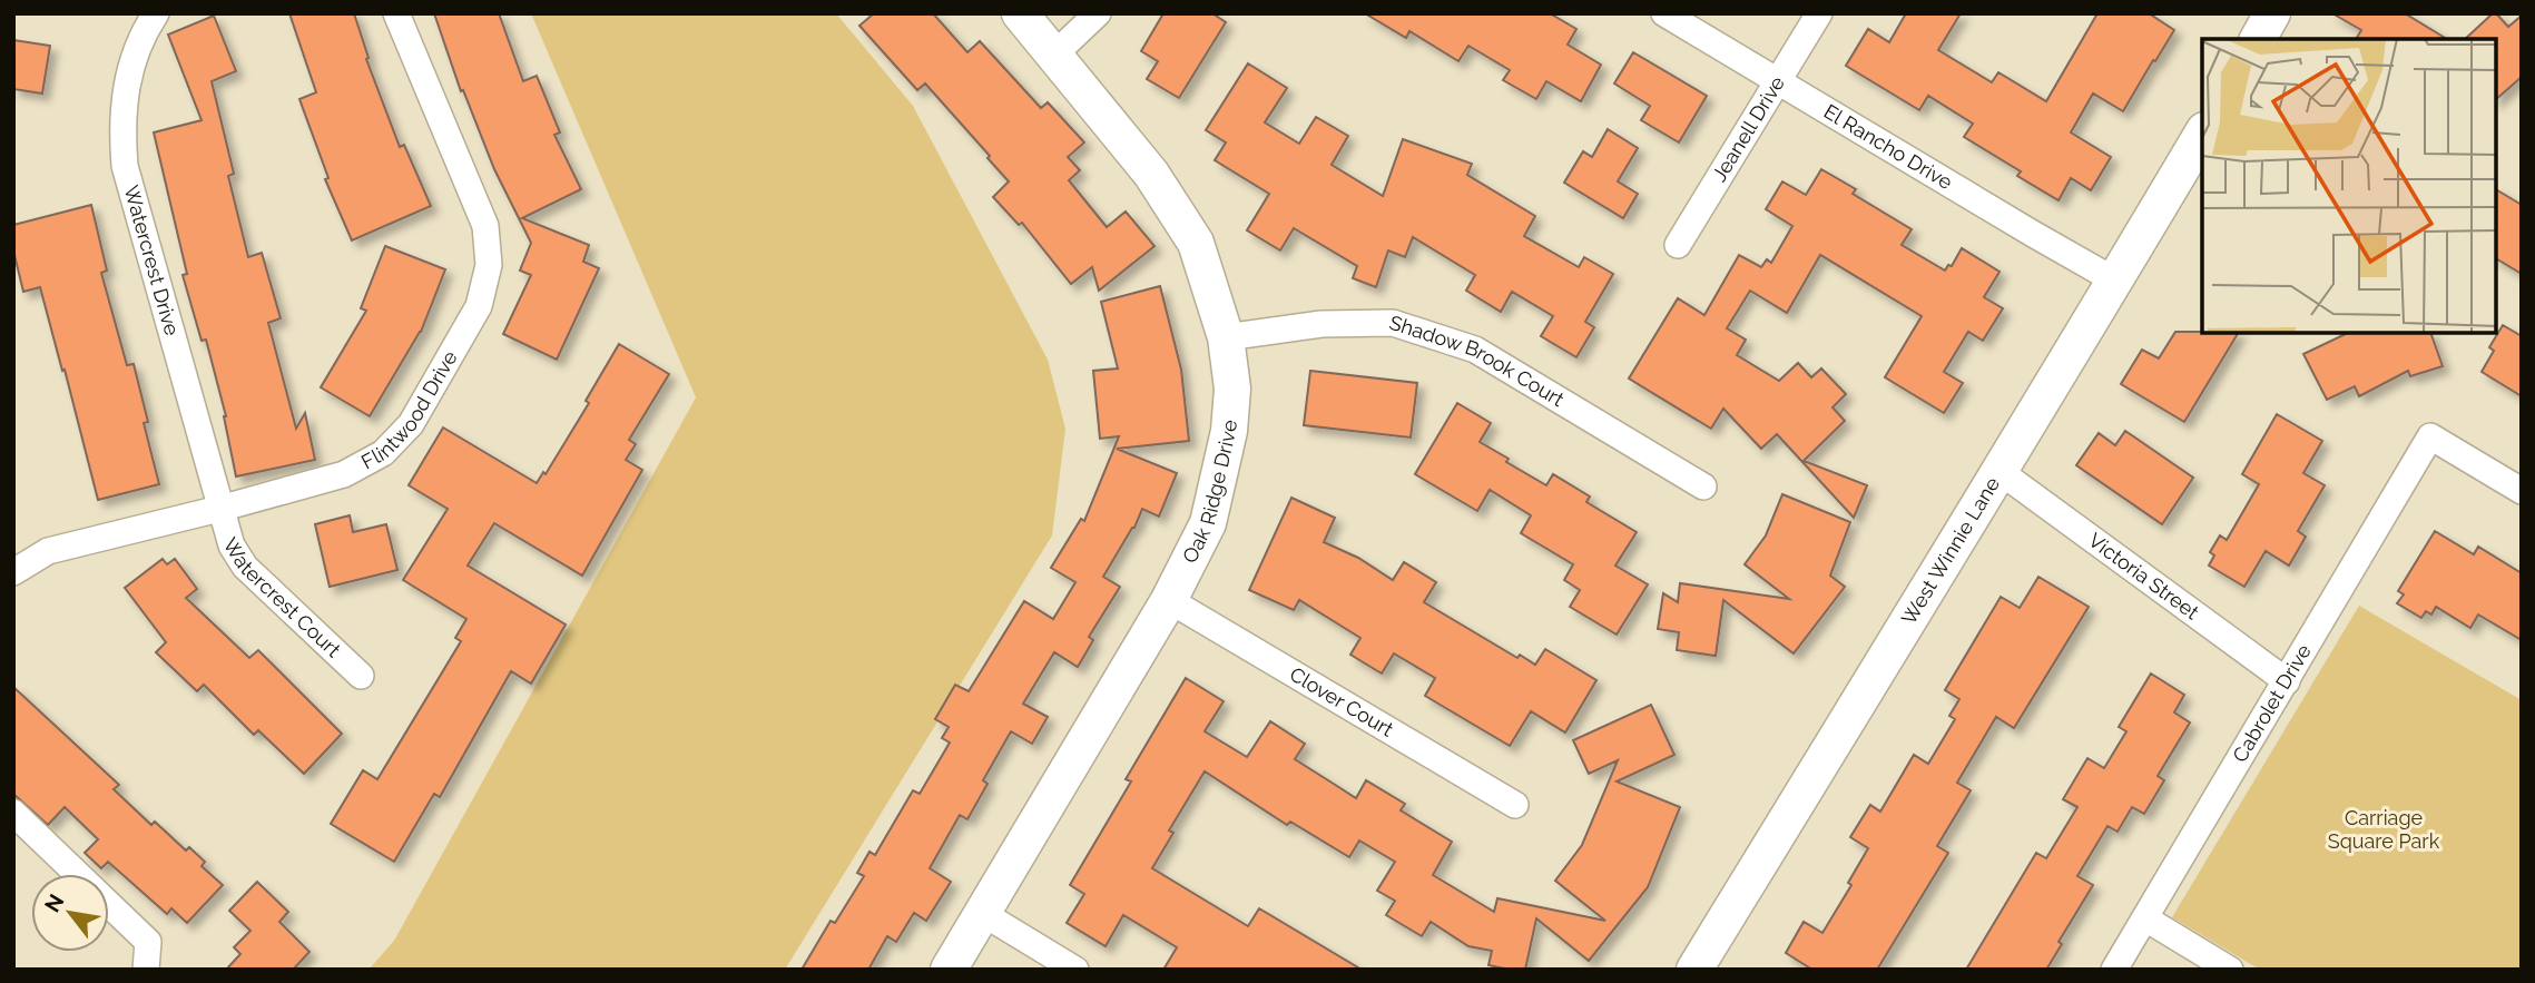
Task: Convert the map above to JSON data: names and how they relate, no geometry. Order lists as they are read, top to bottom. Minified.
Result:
{"streets":{"street":["Jeanell Drive","El Rancho Drive","Watercrest Drive","Shadow Brook Court","Flintwood Drive","Oak Ridge Drive","West Winnie Lane","Victoria Street","Watercrest Court","Clover Court","Cabrolet Drive"]},"crossings":[["Jeanell Drive","El Rancho Drive"],["El Rancho Drive","West Winnie Lane"],["Watercrest Drive","Flintwood Drive"],["Watercrest Drive","Watercrest Court"],["Shadow Brook Court","Oak Ridge Drive"],["Flintwood Drive","Watercrest Court"],["Oak Ridge Drive","Clover Court"],["West Winnie Lane","Victoria Street"],["Victoria Street","Cabrolet Drive"]],"parks":["Carriage Square Park"],"north":"top left"}
